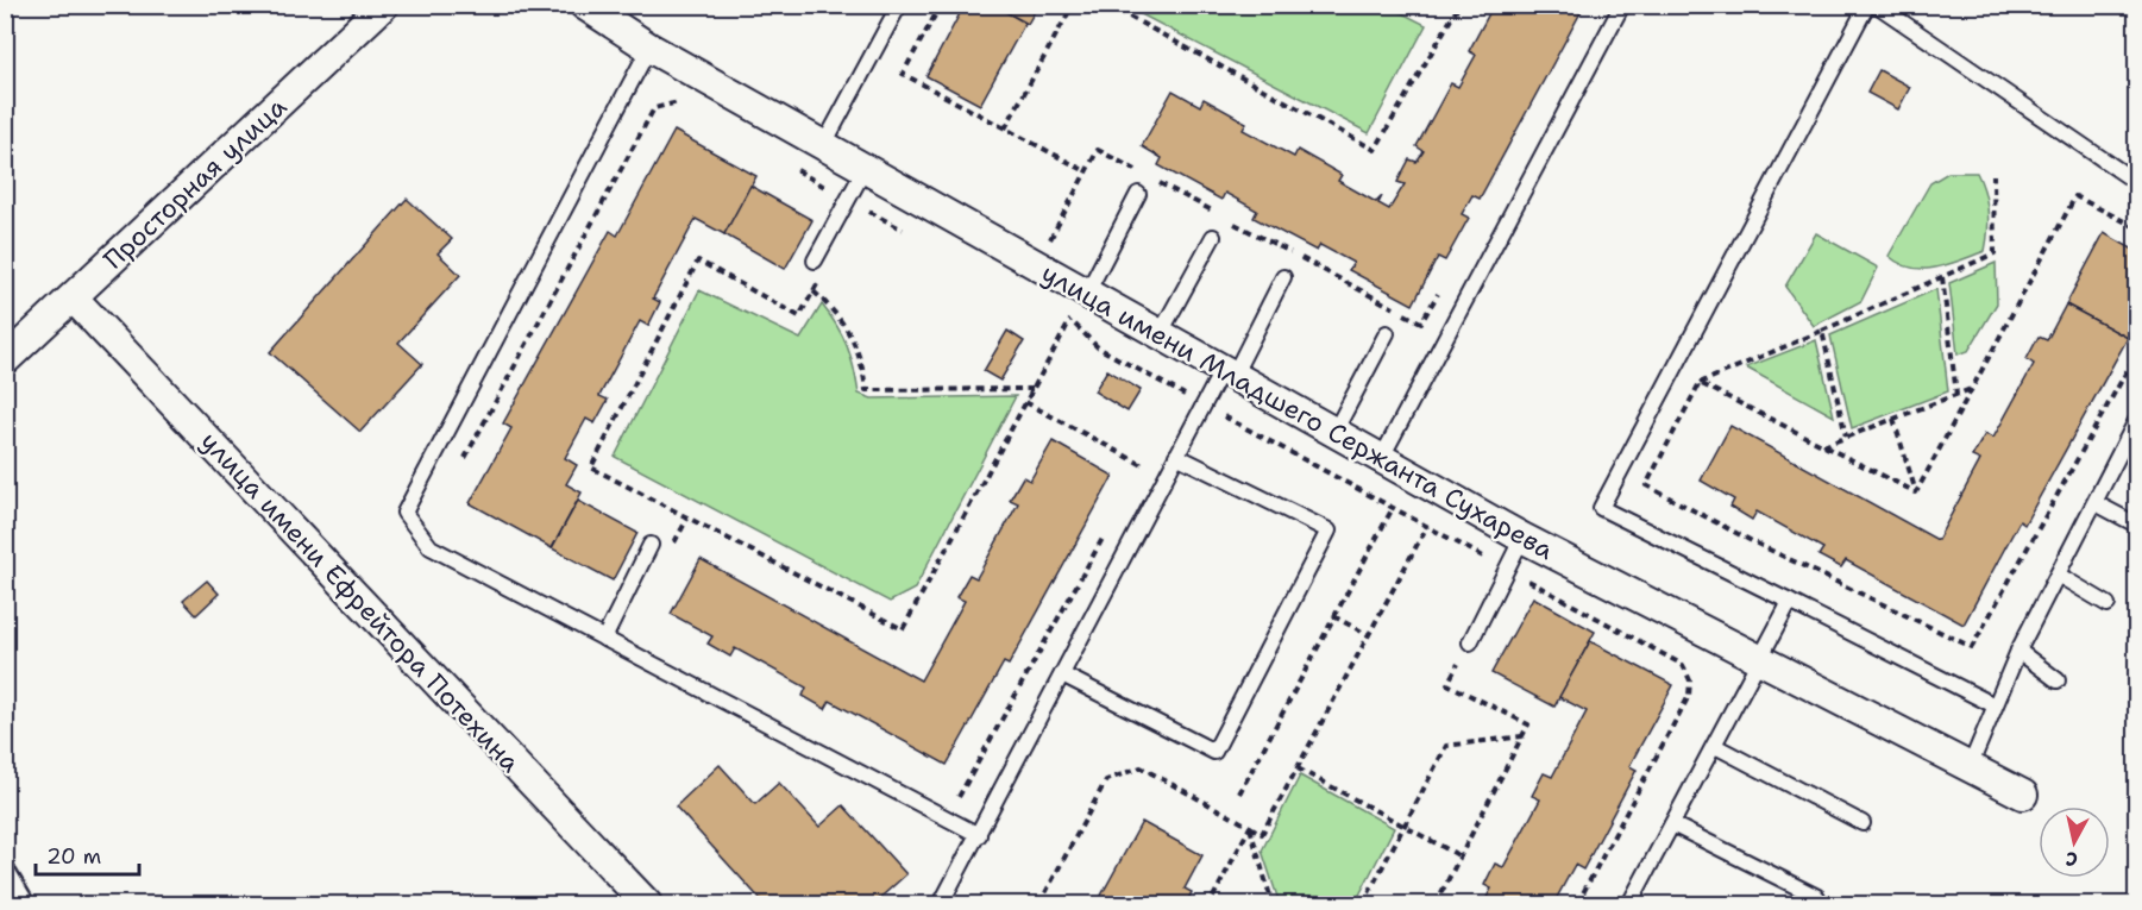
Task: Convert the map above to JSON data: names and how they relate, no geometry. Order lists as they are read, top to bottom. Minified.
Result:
{"streets":{"street":["Просторная улица","улица имени Младшего Сержанта Сухарева","улица имени Ефрейтора Потехина"]},"crossings":[["Просторная улица","улица имени Ефрейтора Потехина"]],"scale_bar":"20 m","north":"bottom"}
